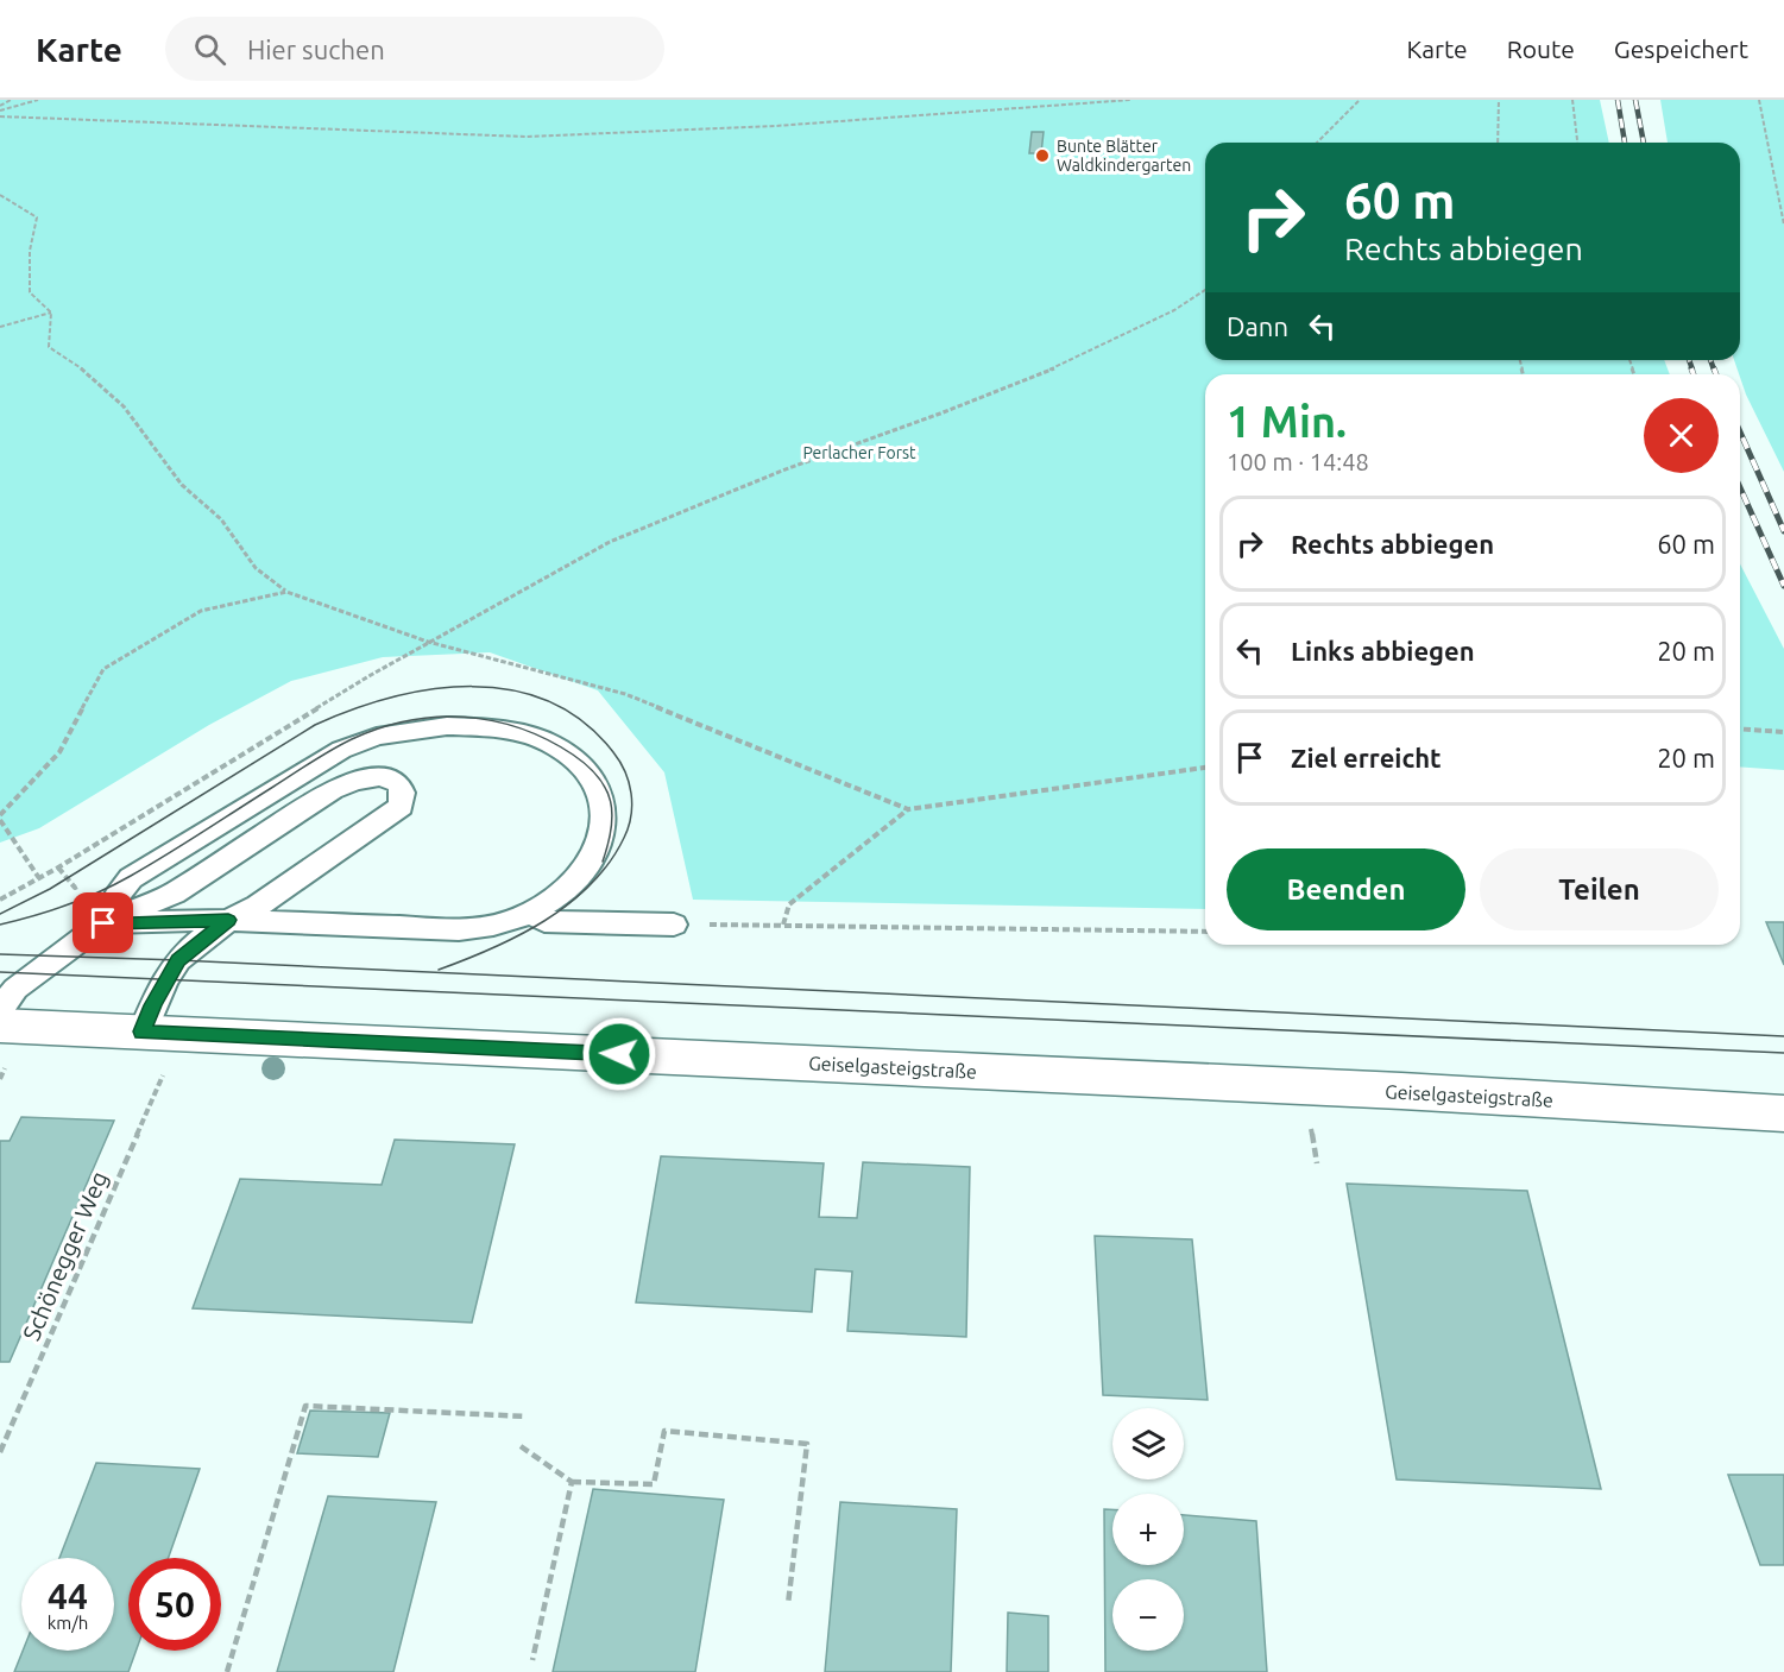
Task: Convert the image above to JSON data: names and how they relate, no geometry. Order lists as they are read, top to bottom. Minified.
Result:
{"streets":{"main road":["Geiselgasteigstraße"],"path":["Schönegger Weg"]},"parks":["Perlacher Forst"],"places":["Bunte Blätter Waldkindergarten"],"page":{"header":"Karte","search":"Hier suchen","nav":["Karte","Route","Gespeichert"],"turn":["60 m","Rechts abbiegen"],"then":"Dann","heading":["1 Min.","100 m · 14:48"],"list":[{"name":"Rechts abbiegen","value":"60 m"},{"name":"Links abbiegen","value":"20 m"},{"name":"Ziel erreicht","value":"20 m"}],"buttons":["Beenden","Teilen"],"map_buttons":["+","−"],"speed":"44 km/h","limit":"50"}}
